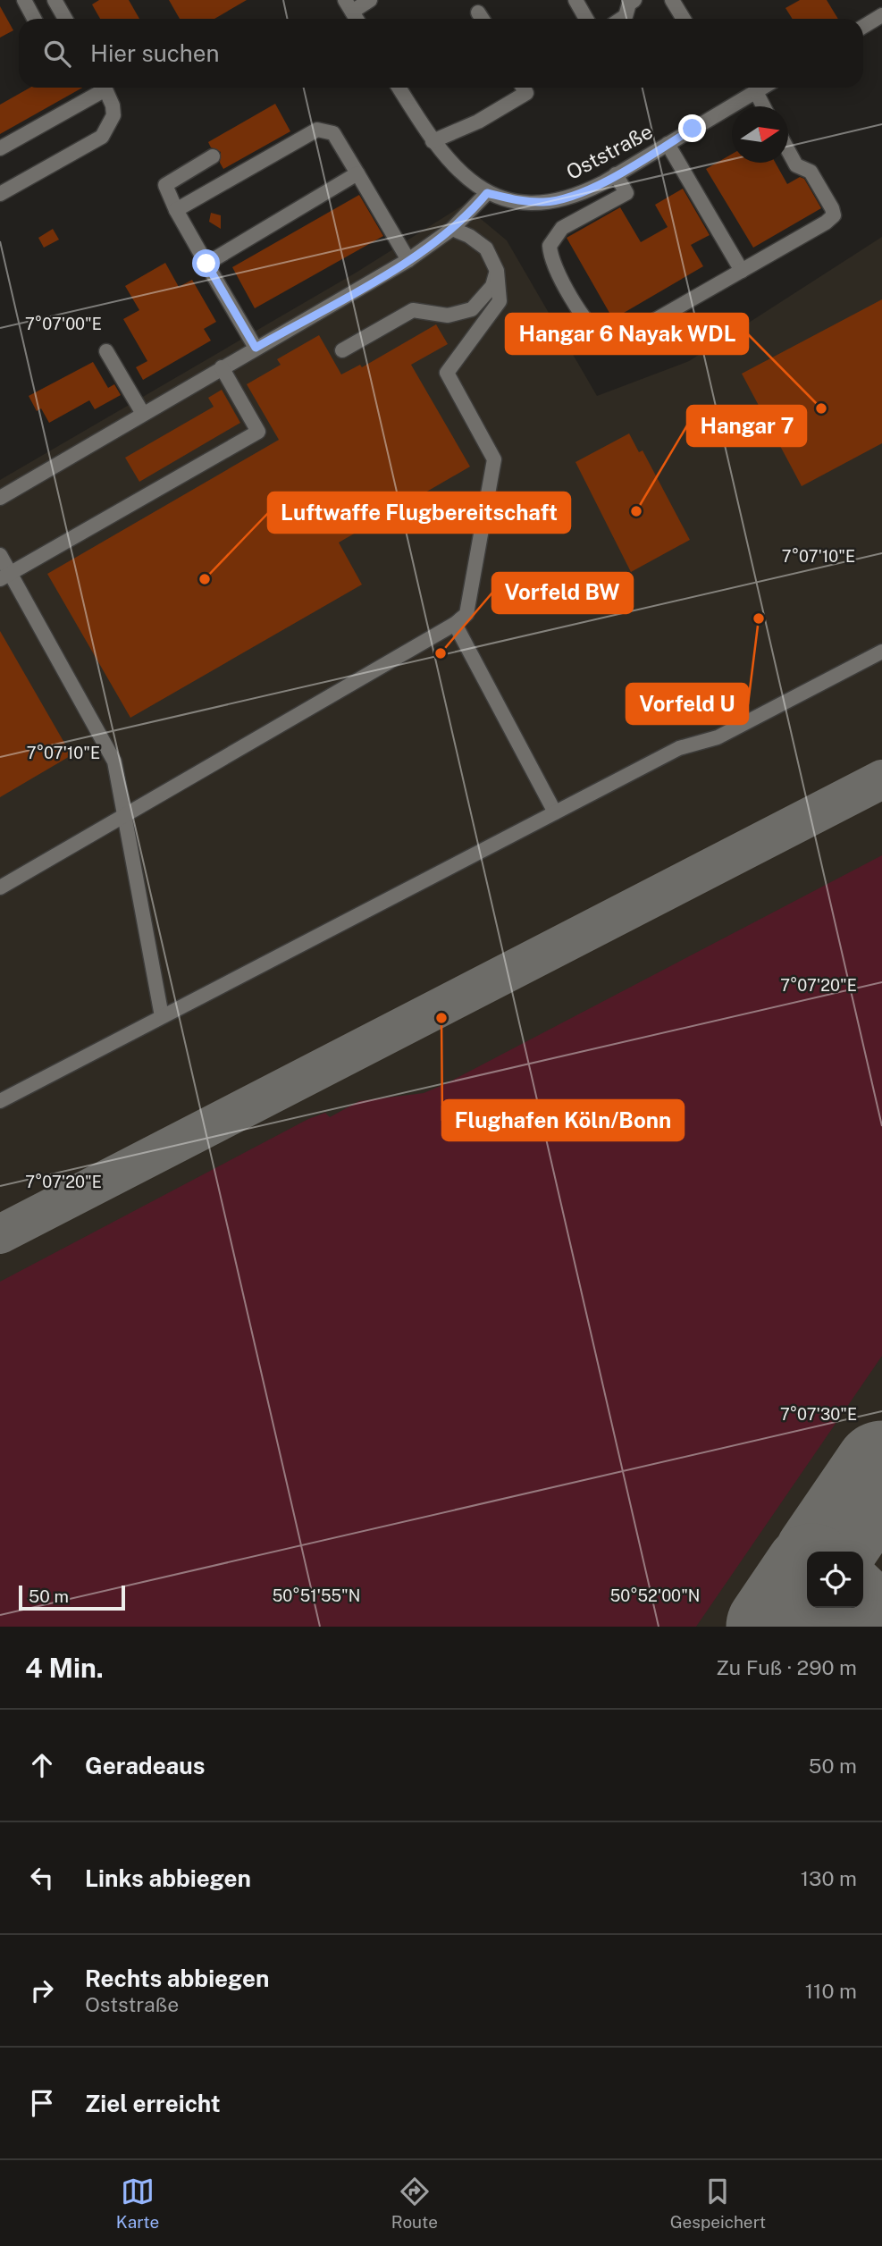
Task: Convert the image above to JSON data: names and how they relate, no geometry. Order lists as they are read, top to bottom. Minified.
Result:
{"streets":{"lane":["Oststraße"]},"places":["Hangar 6 Nayak WDL","Hangar 7","Luftwaffe Flugbereitschaft","Vorfeld U","Vorfeld BW","Flughafen Köln/Bonn"],"scale_bar":"50 m","north":"right","page":{"search":"Hier suchen","scale":"50 m","heading":["4 Min.","Zu Fuß · 290 m"],"list":[["Geradeaus","50 m"],["Links abbiegen","130 m"],["Rechts abbiegen","Oststraße","110 m"],"Ziel erreicht"],"nav":["Karte","Route","Gespeichert"]},"coordinates":["7°07'00\"E","7°07'10\"E","7°07'20\"E","7°07'30\"E","50°51'55\"N","50°52'00\"N"]}
